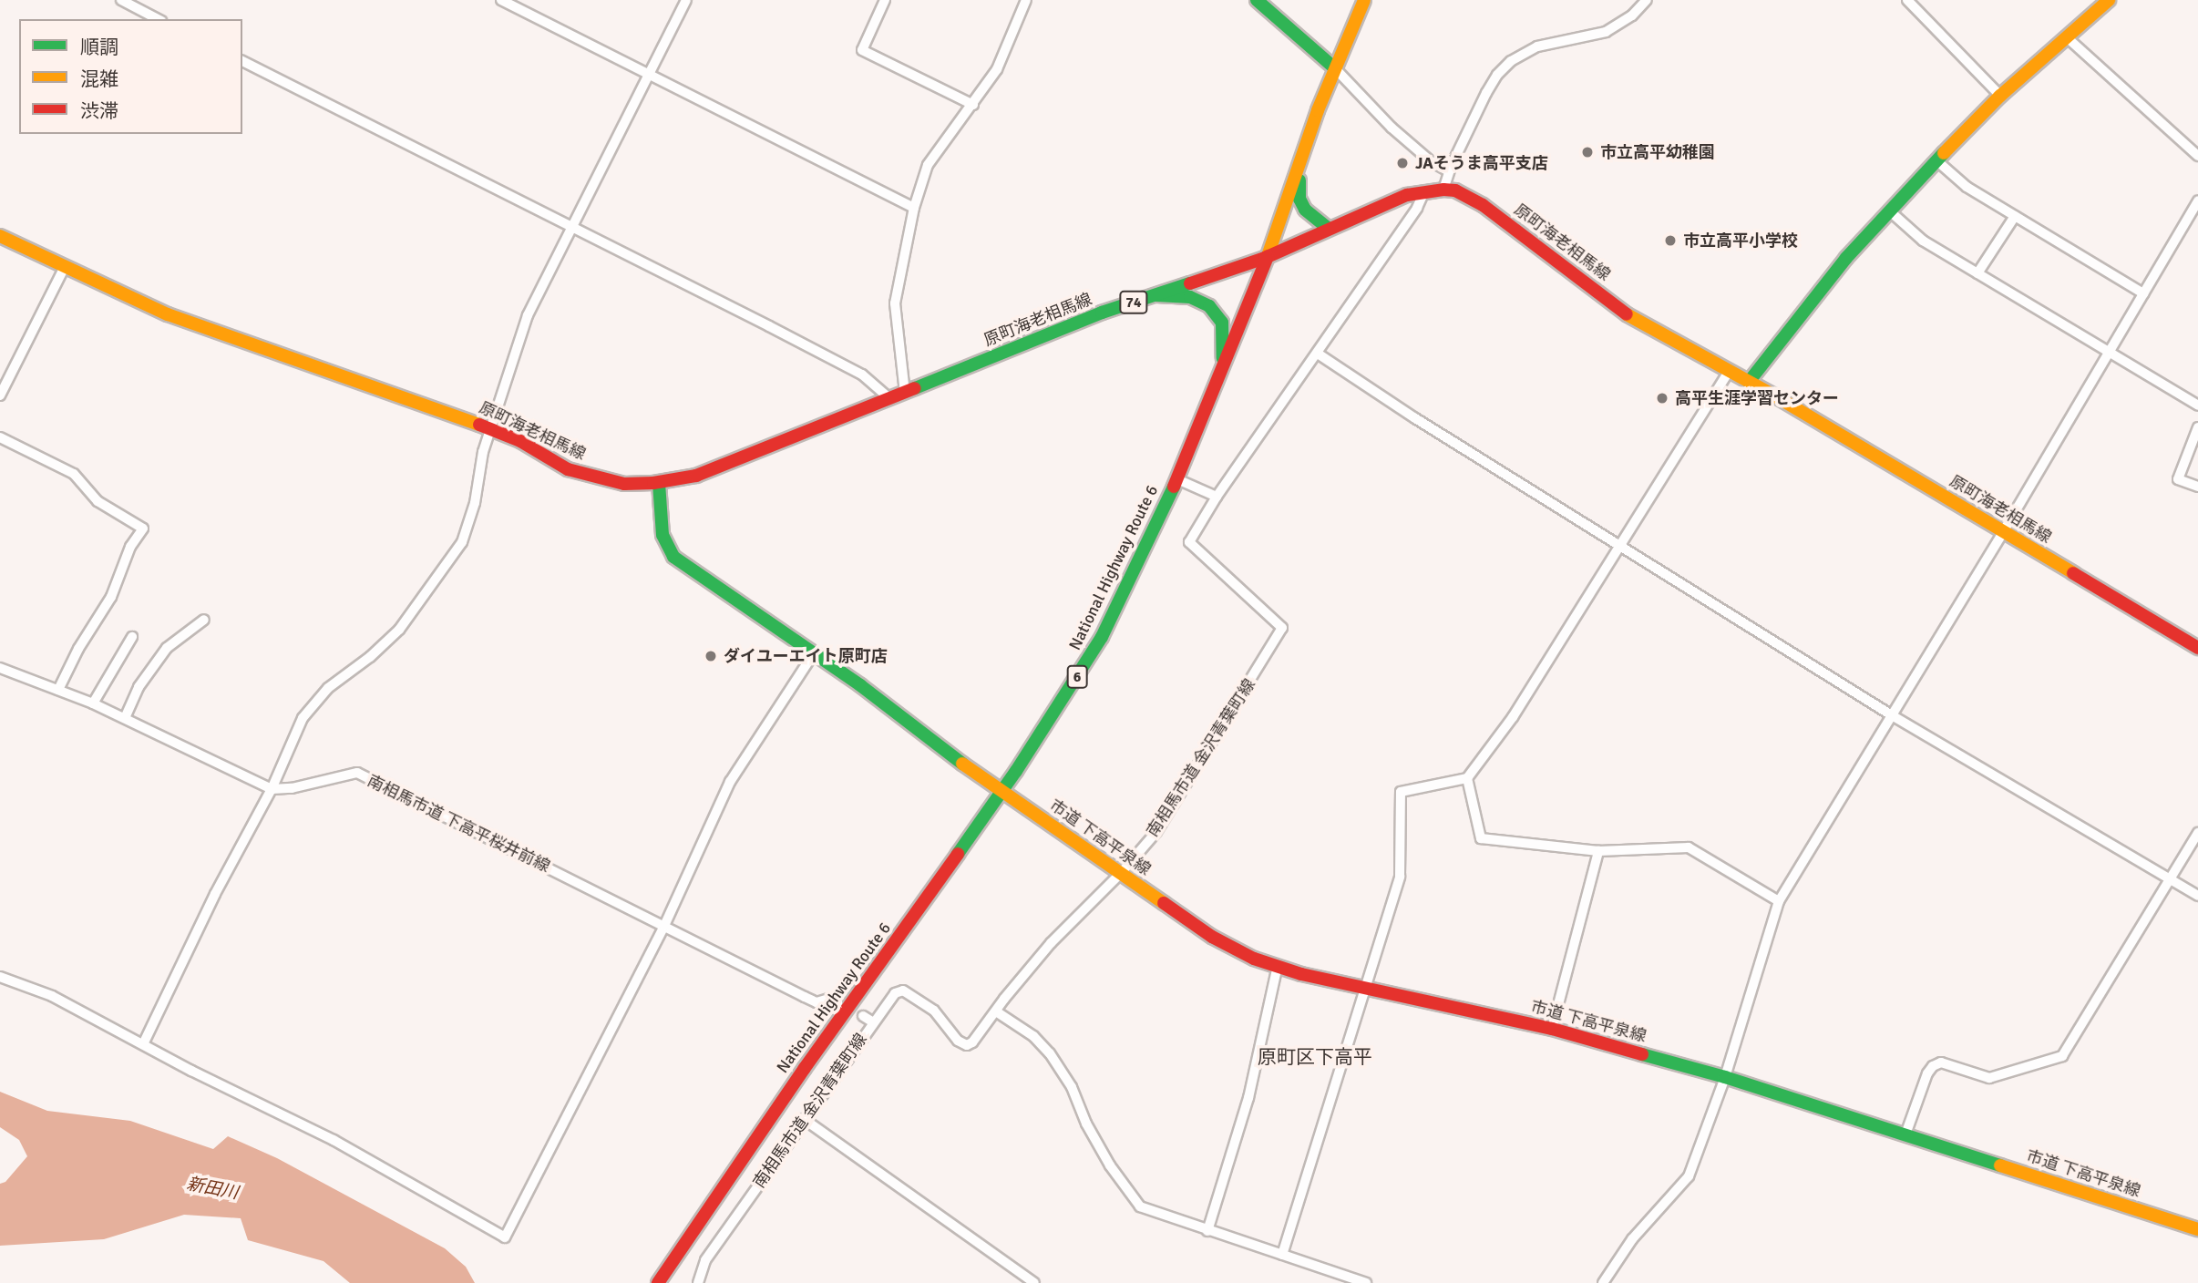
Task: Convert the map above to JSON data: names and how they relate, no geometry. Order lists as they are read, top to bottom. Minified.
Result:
{"streets":{"main road":["原町海老相馬線","74","National Highway Route 6","6","市道 下高平泉線"],"street":["南相馬市道 金沢青葉町線","南相馬市道 下高平桜井前線"]},"crossings":[["原町海老相馬線","National Highway Route 6"],["原町海老相馬線","南相馬市道 金沢青葉町線"],["原町海老相馬線","市道 下高平泉線"],["National Highway Route 6","市道 下高平泉線"],["南相馬市道 金沢青葉町線","市道 下高平泉線"]],"districts":["原町区下高平"],"water":["新田川"],"places":["市立高平幼稚園","JAそうま高平支店","市立高平小学校","高平生涯学習センター","ダイユーエイト原町店"],"legend":["順調","混雑","渋滞"]}
